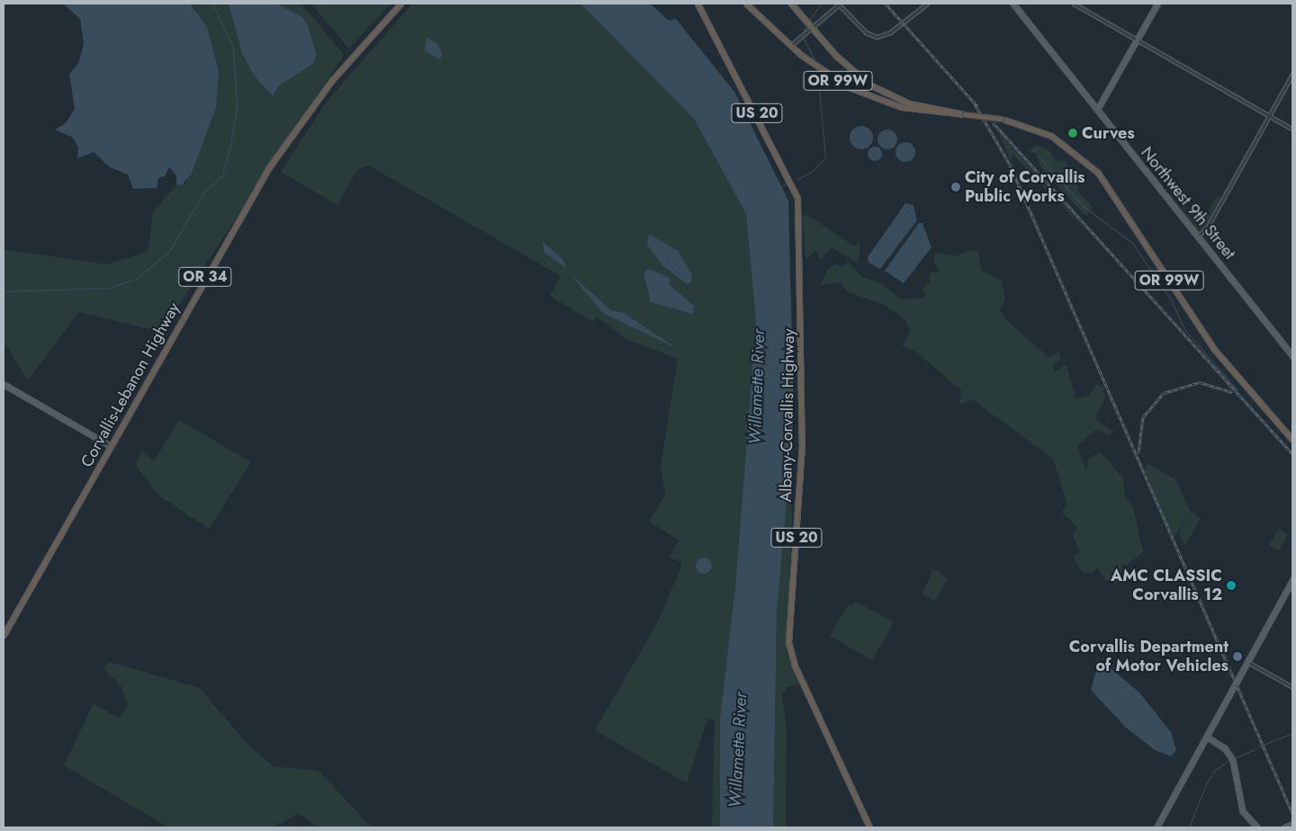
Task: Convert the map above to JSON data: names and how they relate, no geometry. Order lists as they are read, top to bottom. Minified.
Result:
{"streets":{"highway":["OR 99W","US 20","OR 34","Corvallis-Lebanon Highway","Albany-Corvallis Highway"],"main road":["Northwest 9th Street"]},"crossings":[["OR 34","Corvallis-Lebanon Highway"]],"water":["Willamette River"],"places":["Curves","City of Corvallis Public Works","AMC CLASSIC Corvallis 12","Corvallis Department of Motor Vehicles"]}
